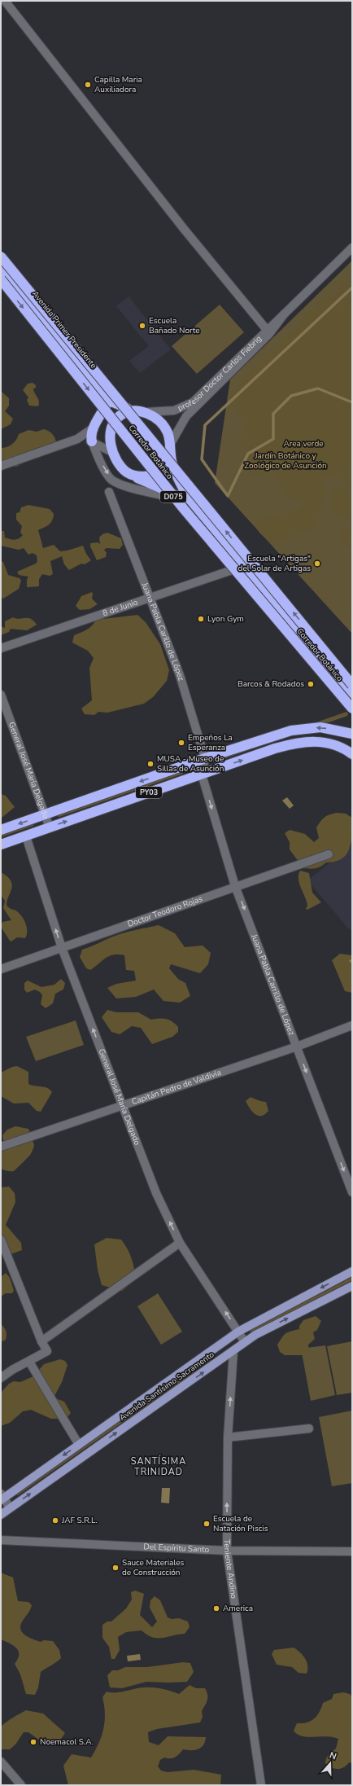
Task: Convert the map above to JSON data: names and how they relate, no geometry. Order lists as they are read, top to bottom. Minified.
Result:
{"streets":{"highway":["Avenida Primer Presidente","Corredor Botánico","D075","PY03"],"main road":["Avenida Santísimo Sacramento"],"street":["profesor Doctor Carlos Fiebrig","8 de Junio","Juana Pabla Carillo de López","General José María Delgado","Doctor Teodoro Rojas","Juana Pabla Carrillo de López","Capitán Pedro de Valdivia","Del Espíritu Santo","Teniente Andino"]},"crossings":[["Avenida Primer Presidente","Corredor Botánico"],["Avenida Primer Presidente","D075"],["profesor Doctor Carlos Fiebrig","D075"],["Corredor Botánico","D075"],["D075","8 de Junio"],["8 de Junio","Juana Pabla Carillo de López"],["Juana Pabla Carillo de López","PY03"],["Juana Pabla Carillo de López","Juana Pabla Carrillo de López"],["General José María Delgado","PY03"],["General José María Delgado","Doctor Teodoro Rojas"],["General José María Delgado","Capitán Pedro de Valdivia"],["General José María Delgado","Avenida Santísimo Sacramento"],["PY03","Juana Pabla Carrillo de López"],["Doctor Teodoro Rojas","Juana Pabla Carrillo de López"],["Juana Pabla Carrillo de López","Capitán Pedro de Valdivia"],["Avenida Santísimo Sacramento","Teniente Andino"],["Del Espíritu Santo","Teniente Andino"]],"one_way":["General José María Delgado","Juana Pabla Carrillo de López","Teniente Andino"],"districts":["SANTÍSIMA TRINIDAD"],"parks":["Area verde","Jardín Botánico y Zoológico de Asunción"],"places":["Capilla Maria Auxiliadora","Escuela Bañado Norte","Escuela \"Artigas\" del Solar de Artigas","Lyon Gym","Barcos & Rodados","Empeños La Esperanza","MUSA - Museo de Sillas de Asunción","JAF S.R.L.","Escuela de Natación Piscis","Sauce Materiales de Construcción","America","Noemacol S.A."],"north":"top"}
